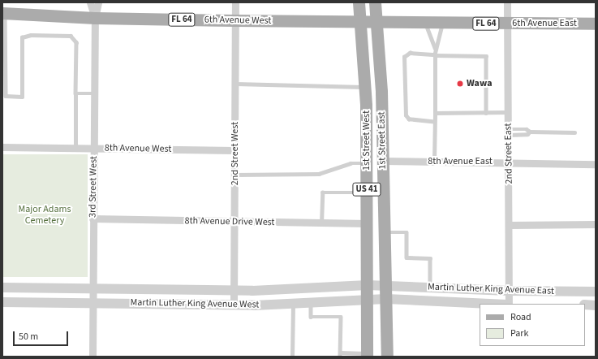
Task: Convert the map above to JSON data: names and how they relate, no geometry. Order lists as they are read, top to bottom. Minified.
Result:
{"streets":{"main road":["FL 64","6th Avenue West","6th Avenue East","1st Street West","1st Street East","US 41"],"street":["8th Avenue West","2nd Street West","2nd Street East","8th Avenue East","3rd Street West","8th Avenue Drive West","Martin Luther King Avenue East","Martin Luther King Avenue West"]},"crossings":[["6th Avenue West","6th Avenue East"],["6th Avenue West","1st Street West"],["6th Avenue West","1st Street East"],["6th Avenue West","2nd Street West"],["6th Avenue West","3rd Street West"],["6th Avenue East","1st Street East"],["6th Avenue East","2nd Street East"],["1st Street West","8th Avenue Drive West"],["1st Street West","Martin Luther King Avenue West"],["1st Street East","8th Avenue East"],["1st Street East","Martin Luther King Avenue East"],["1st Street East","Martin Luther King Avenue West"],["8th Avenue West","2nd Street West"],["8th Avenue West","3rd Street West"],["2nd Street West","8th Avenue Drive West"],["2nd Street West","Martin Luther King Avenue West"],["2nd Street East","8th Avenue East"],["2nd Street East","Martin Luther King Avenue East"],["3rd Street West","8th Avenue Drive West"],["3rd Street West","Martin Luther King Avenue West"],["Martin Luther King Avenue East","Martin Luther King Avenue West"]],"parks":["Major Adams Cemetery"],"places":["Wawa"],"legend":["Road","Park"],"scale_bar":"50 m"}
